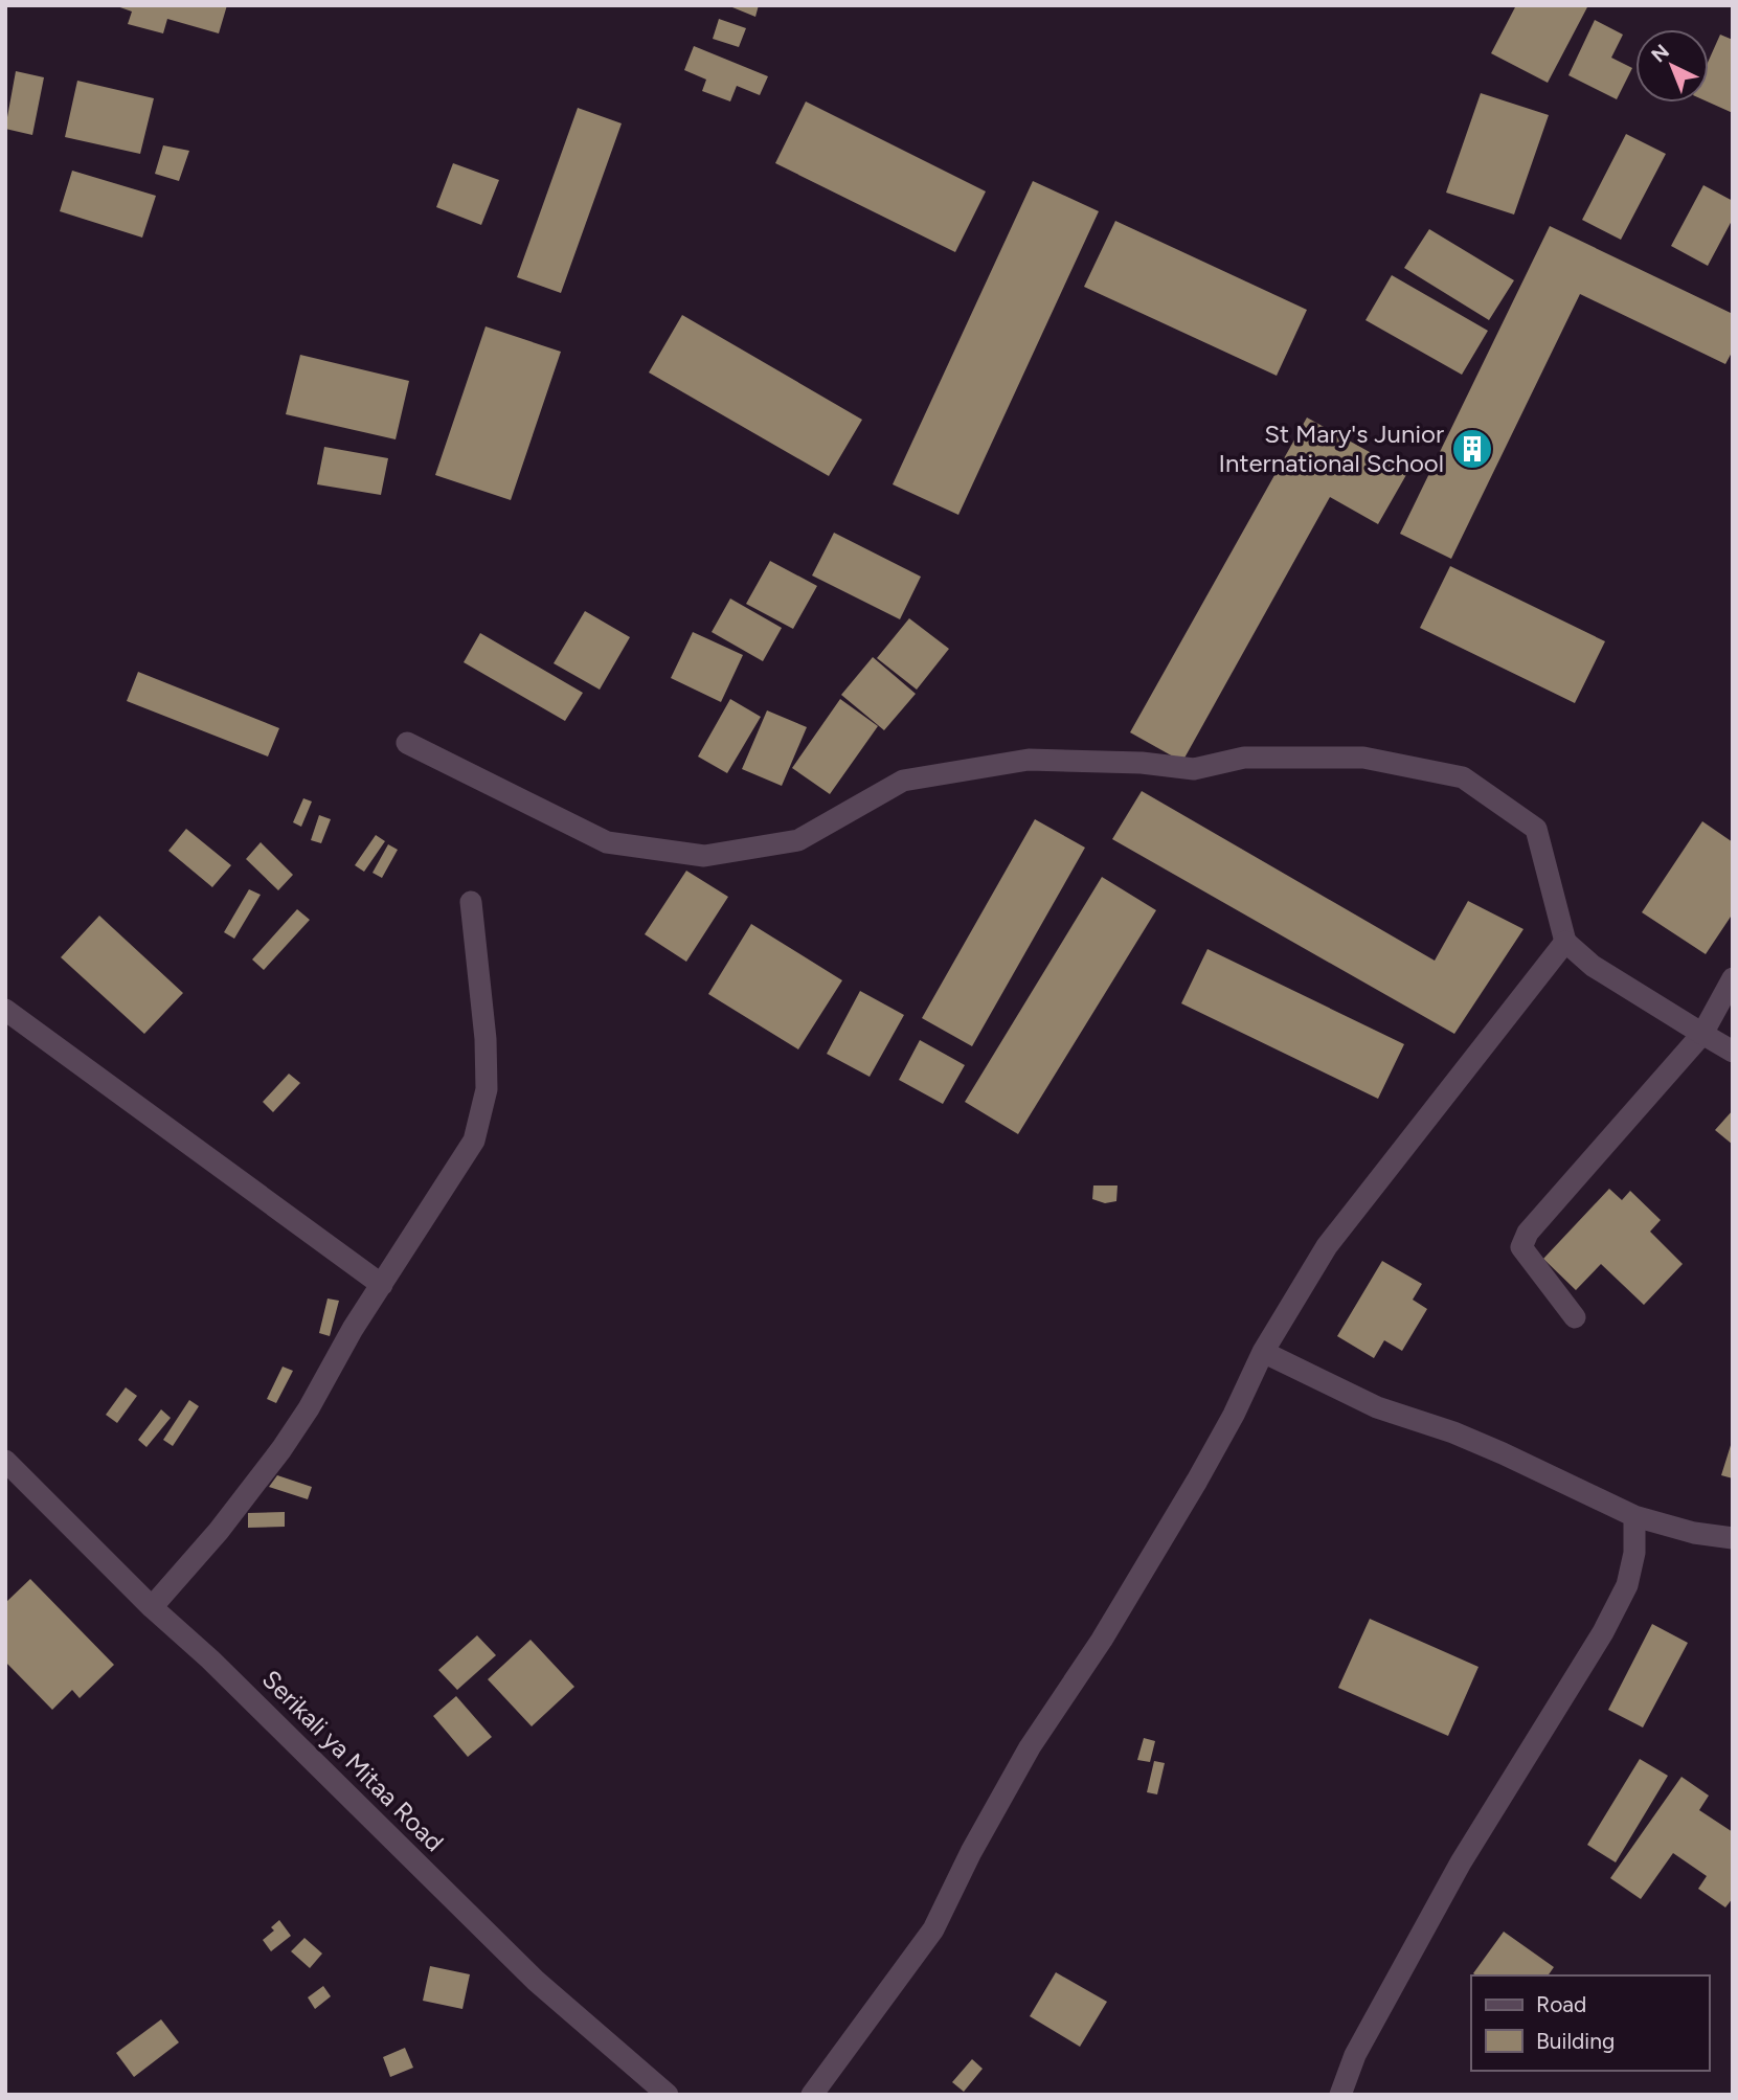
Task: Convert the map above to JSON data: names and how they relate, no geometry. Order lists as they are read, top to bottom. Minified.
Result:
{"streets":{"street":["Serikali ya Mitaa Road"]},"places":{"building":["St Mary's Junior International School"]},"legend":["Road","Building"],"north":"top left"}
